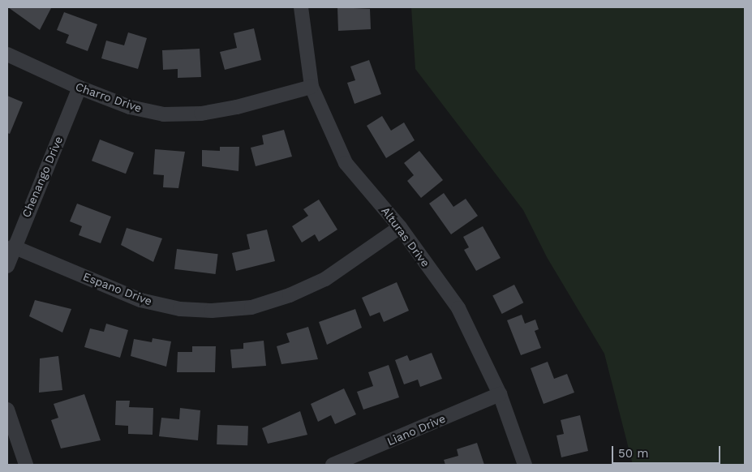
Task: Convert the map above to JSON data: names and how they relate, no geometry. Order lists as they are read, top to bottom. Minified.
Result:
{"streets":{"street":["Charro Drive","Chenango Drive","Alturas Drive","Espano Drive","Liano Drive"]},"crossings":[["Charro Drive","Chenango Drive"],["Charro Drive","Alturas Drive"],["Chenango Drive","Espano Drive"],["Alturas Drive","Espano Drive"],["Alturas Drive","Liano Drive"]],"scale_bar":"50 m"}
